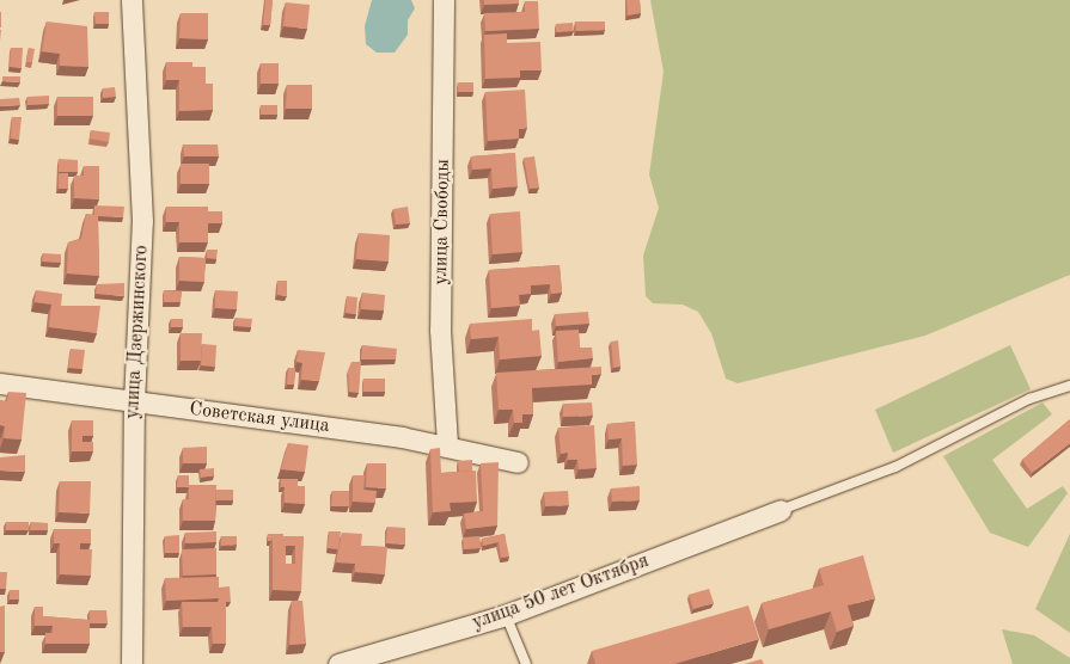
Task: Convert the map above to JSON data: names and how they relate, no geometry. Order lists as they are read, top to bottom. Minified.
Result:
{"streets":{"street":["улица Свободы","улица Дзержинского","Советская улица","улица 50 лет Октября"]},"crossings":[["улица Свободы","Советская улица"],["улица Дзержинского","Советская улица"]]}
